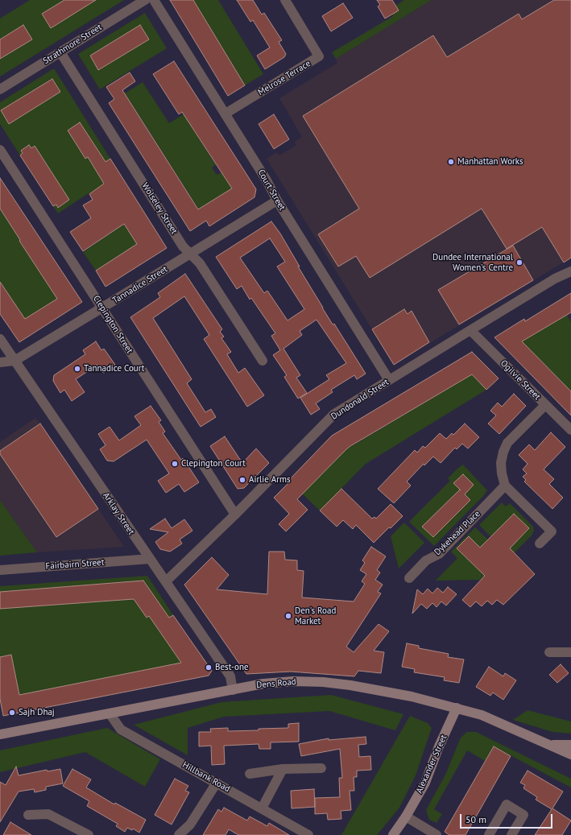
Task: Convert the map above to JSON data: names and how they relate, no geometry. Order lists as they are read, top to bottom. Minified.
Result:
{"streets":{"main road":["Dens Road","Alexander Street"],"street":["Strathmore Street","Melrose Terrace","Court Street","Wolseley Street","Tannadice Street","Clepington Street","Ogilvie Street","Dundonald Street","Arklay Street","Dykehead Place","Fairbairn Street","Hillbank Road"]},"crossings":[["Strathmore Street","Wolseley Street"],["Melrose Terrace","Court Street"],["Court Street","Tannadice Street"],["Court Street","Dundonald Street"],["Wolseley Street","Tannadice Street"],["Tannadice Street","Clepington Street"],["Tannadice Street","Arklay Street"],["Clepington Street","Dundonald Street"],["Ogilvie Street","Dundonald Street"],["Dundonald Street","Arklay Street"],["Arklay Street","Fairbairn Street"],["Arklay Street","Dens Road"],["Dens Road","Alexander Street"],["Dens Road","Hillbank Road"]],"places":["Manhattan Works","Dundee International Women's Centre","Tannadice Court","Clepington Court","Airlie Arms","Den's Road Market","Best-one","Sajh Dhaj"],"scale_bar":"50 m"}
